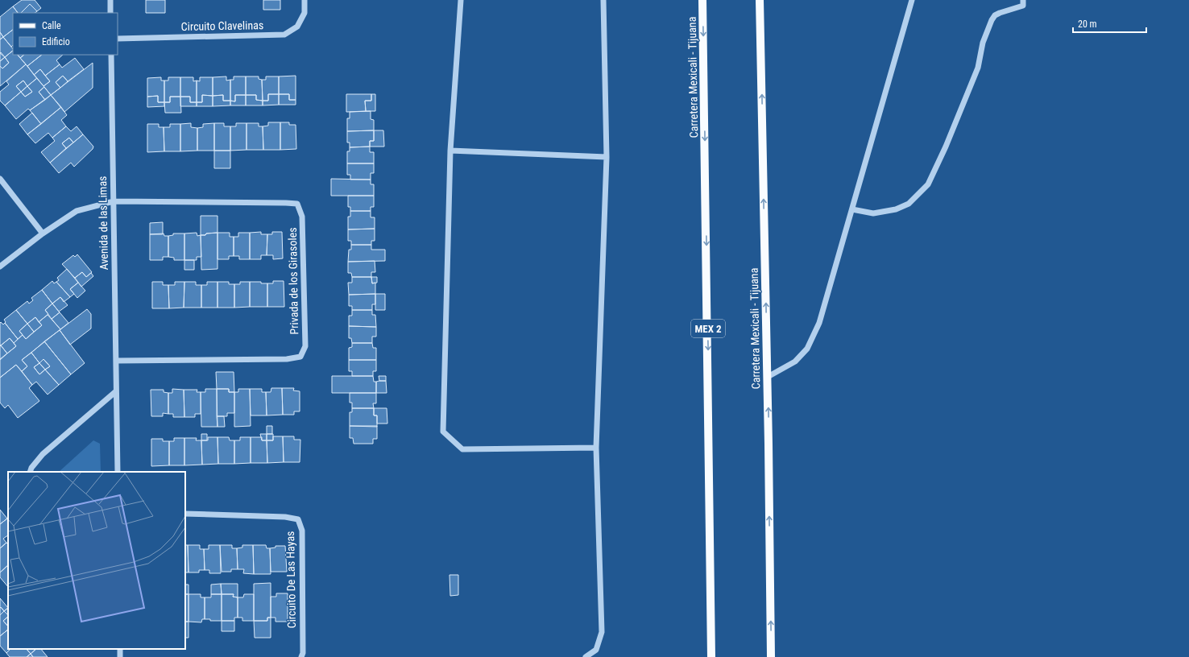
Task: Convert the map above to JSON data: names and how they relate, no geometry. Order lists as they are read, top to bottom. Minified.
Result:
{"streets":{"main road":["Carretera Mexicali - Tijuana","MEX 2"],"street":["Circuito Clavelinas","Avenida de las Limas","Privada de los Girasoles","Circuito De Las Hayas"]},"crossings":[["Avenida de las Limas","Privada de los Girasoles"]],"legend":["Calle","Edificio"],"scale_bar":"20 m"}
